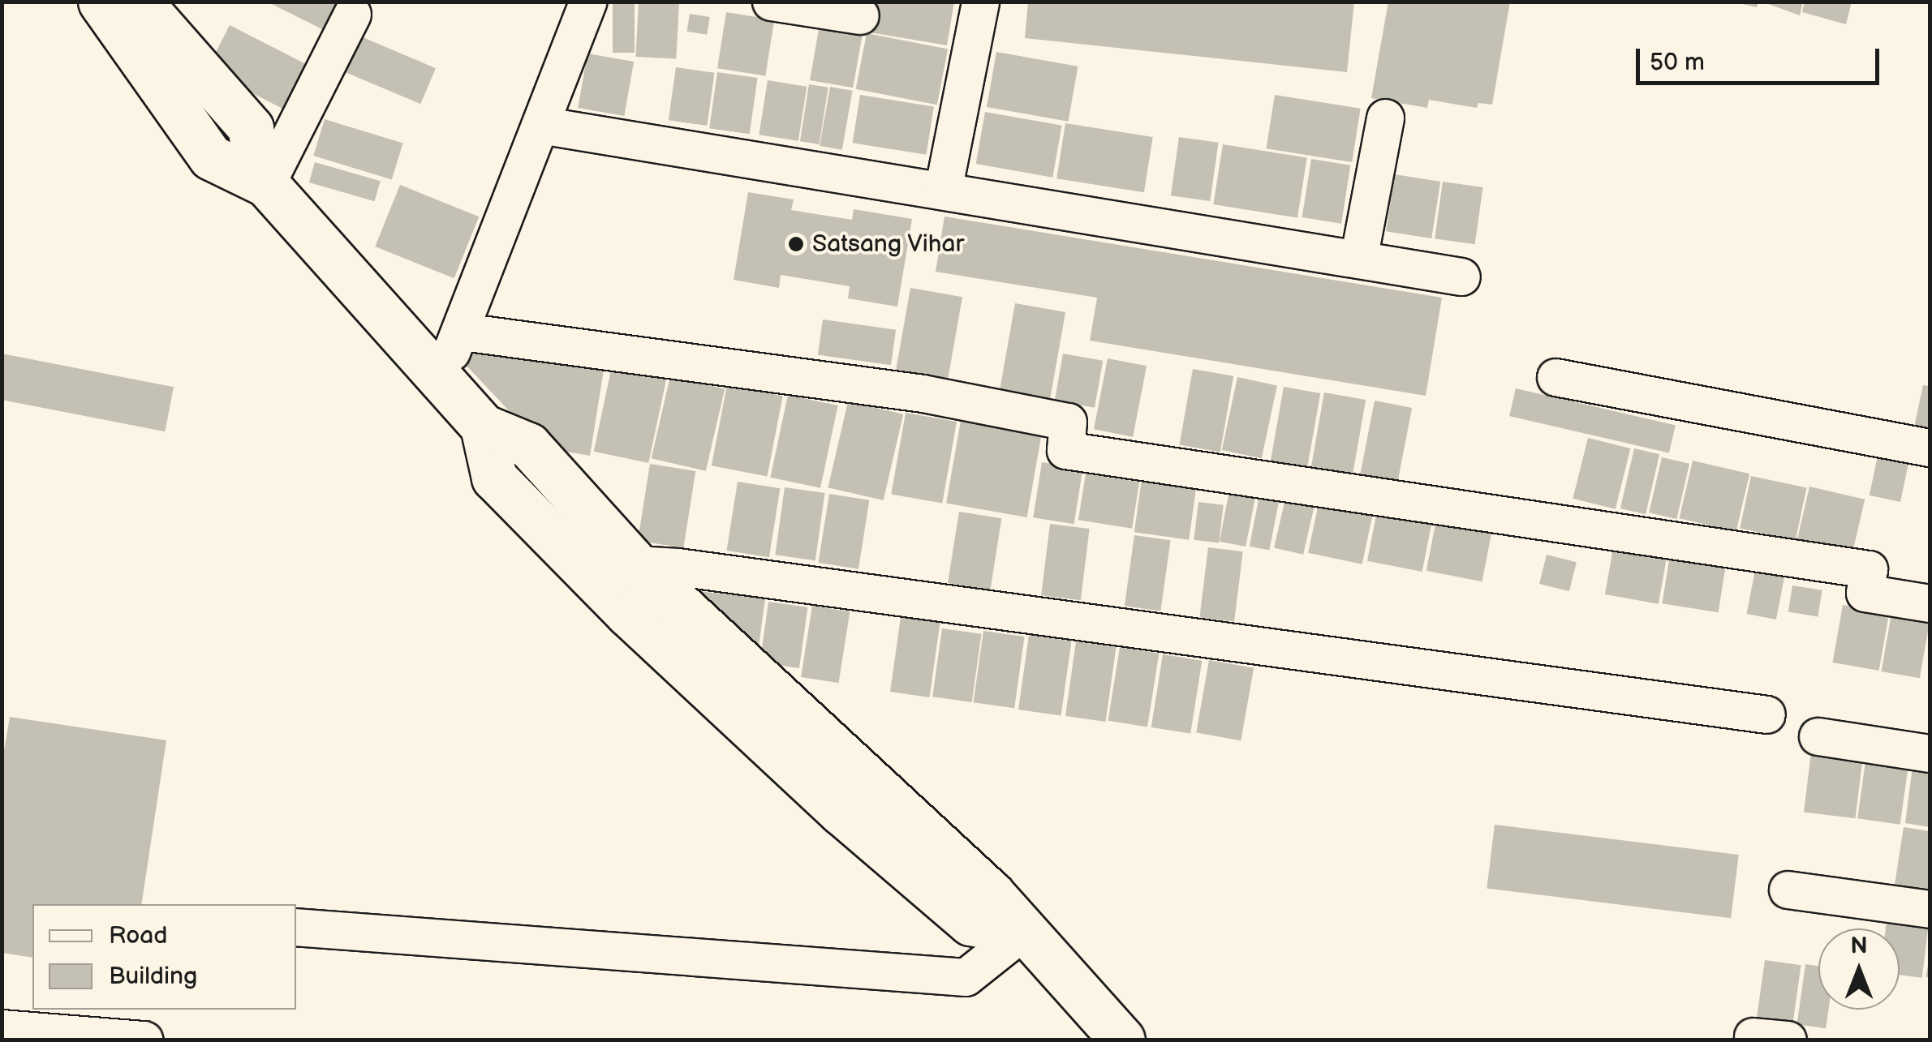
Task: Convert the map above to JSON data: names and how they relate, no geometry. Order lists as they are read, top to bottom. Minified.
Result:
{"places":["Satsang Vihar"],"legend":["Road","Building"],"scale_bar":"50 m","north":"top"}
